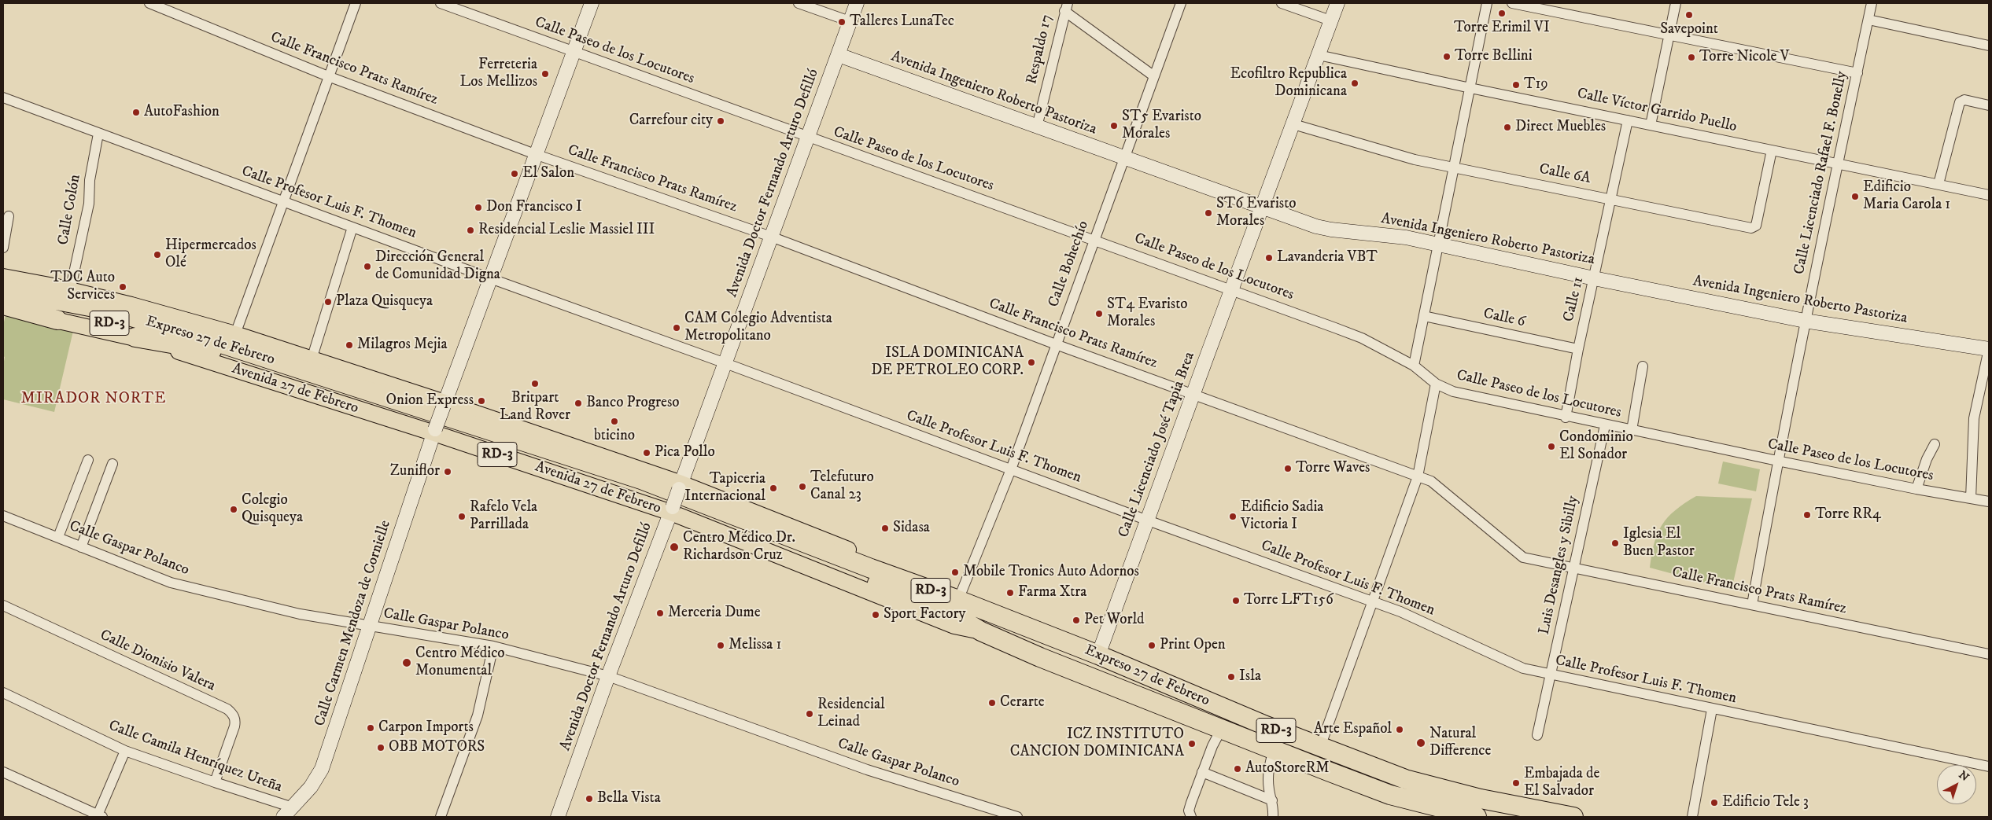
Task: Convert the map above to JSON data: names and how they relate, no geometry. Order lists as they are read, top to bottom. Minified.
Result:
{"streets":{"highway":["RD-3","Expreso 27 de Febrero"],"main road":["Avenida 27 de Febrero"],"street":["Respaldo 17","Calle Paseo de los Locutores","Calle Francisco Prats Ramírez","Avenida Ingeniero Roberto Pastoriza","Calle Víctor Garrido Puello","Calle Licenciado Rafael F. Bonelly","Calle 6A","Avenida Doctor Fernando Arturo Defilló","Calle Profesor Luis F. Thomen","Calle Colón","Calle Bohechío","Calle 11","Calle 6","Calle Licenciado José Tapia Brea","Calle Gaspar Polanco","Luis Desangles y Sibilly","Calle Carmen Mendoza de Cornielle","Calle Dionisio Valera","Calle Camila Henríquez Ureña"]},"crossings":[["Respaldo 17","Avenida Ingeniero Roberto Pastoriza"],["Calle Paseo de los Locutores","Calle Licenciado Rafael F. Bonelly"],["Calle Paseo de los Locutores","Avenida Doctor Fernando Arturo Defilló"],["Calle Paseo de los Locutores","Calle Bohechío"],["Calle Paseo de los Locutores","Calle 11"],["Calle Paseo de los Locutores","Calle Licenciado José Tapia Brea"],["Calle Paseo de los Locutores","Luis Desangles y Sibilly"],["Calle Francisco Prats Ramírez","Calle Licenciado Rafael F. Bonelly"],["Calle Francisco Prats Ramírez","Avenida Doctor Fernando Arturo Defilló"],["Calle Francisco Prats Ramírez","Calle Bohechío"],["Calle Francisco Prats Ramírez","Calle Licenciado José Tapia Brea"],["Calle Francisco Prats Ramírez","Luis Desangles y Sibilly"],["Avenida Ingeniero Roberto Pastoriza","Calle Licenciado Rafael F. Bonelly"],["Avenida Ingeniero Roberto Pastoriza","Avenida Doctor Fernando Arturo Defilló"],["Avenida Ingeniero Roberto Pastoriza","Calle Bohechío"],["Avenida Ingeniero Roberto Pastoriza","Calle 11"],["Avenida Ingeniero Roberto Pastoriza","Calle Licenciado José Tapia Brea"],["Calle Víctor Garrido Puello","Calle Licenciado Rafael F. Bonelly"],["Calle Víctor Garrido Puello","Calle 6A"],["Calle Víctor Garrido Puello","Calle 11"],["Calle Víctor Garrido Puello","Calle Licenciado José Tapia Brea"],["Calle 6A","Calle 11"],["Calle 6A","Calle Licenciado José Tapia Brea"],["Avenida Doctor Fernando Arturo Defilló","Calle Profesor Luis F. Thomen"],["Avenida Doctor Fernando Arturo Defilló","RD-3"],["Avenida Doctor Fernando Arturo Defilló","Avenida 27 de Febrero"],["Avenida Doctor Fernando Arturo Defilló","Calle Gaspar Polanco"],["Calle Profesor Luis F. Thomen","Calle Colón"],["Calle Profesor Luis F. Thomen","Calle Bohechío"],["Calle Profesor Luis F. Thomen","Calle Licenciado José Tapia Brea"],["Calle Profesor Luis F. Thomen","Luis Desangles y Sibilly"],["Calle Colón","RD-3"],["Calle Bohechío","RD-3"],["Calle Bohechío","Expreso 27 de Febrero"],["Calle 11","Calle 6"],["RD-3","Expreso 27 de Febrero"],["RD-3","Calle Carmen Mendoza de Cornielle"],["Expreso 27 de Febrero","Avenida 27 de Febrero"],["Expreso 27 de Febrero","Calle Licenciado José Tapia Brea"],["Avenida 27 de Febrero","Calle Carmen Mendoza de Cornielle"],["Calle Gaspar Polanco","Calle Carmen Mendoza de Cornielle"],["Calle Carmen Mendoza de Cornielle","Calle Camila Henríquez Ureña"],["Calle Dionisio Valera","Calle Camila Henríquez Ureña"]],"districts":["MIRADOR NORTE"],"places":["Torre Erimil VI","Savepoint","Talleres LunaTec","Torre Bellini","Torre Nicole V","Ferreteria Los Mellizos","Ecofiltro Republica Dominicana","T19","AutoFashion","Carrefour city","ST5 Evaristo Morales","Direct Muebles","El Salon","Edificio Maria Carola 1","Don Francisco I","ST6 Evaristo Morales","Residencial Leslie Massiel III","Hipermercados Olé","Lavanderia VBT","Dirección General de Comunidad Digna","TDC Auto Services","Plaza Quisqueya","ST4 Evaristo Morales","CAM Colegio Adventista Metropolitano","Milagros Mejia","ISLA DOMINICANA DE PETROLEO CORP.","Britpart Land Rover","Onion Express","Banco Progreso","bticino","Condominio El Sonador","Pica Pollo","Torre Waves","Zuniflor","Telefuturo Canal 23","Tapiceria Internacional","Colegio Quisqueya","Torre RR4","Rafelo Vela Parrillada","Edificio Sadia Victoria I","Sidasa","Iglesia El Buen Pastor","Centro Médico Dr. Richardson Cruz","Mobile Tronics Auto Adornos","Farma Xtra","Torre LFT156","Merceria Dume","Sport Factory","Pet World","Melissa 1","Print Open","Centro Médico Monumental","Isla","Cerarte","Residencial Leinad","Carpon Imports","Arte Español","Natural Difference","ICZ INSTITUTO CANCION DOMINICANA","OBB MOTORS","AutoStoreRM","Embajada de El Salvador","Bella Vista","Edificio Tele 3"],"north":"top right"}
